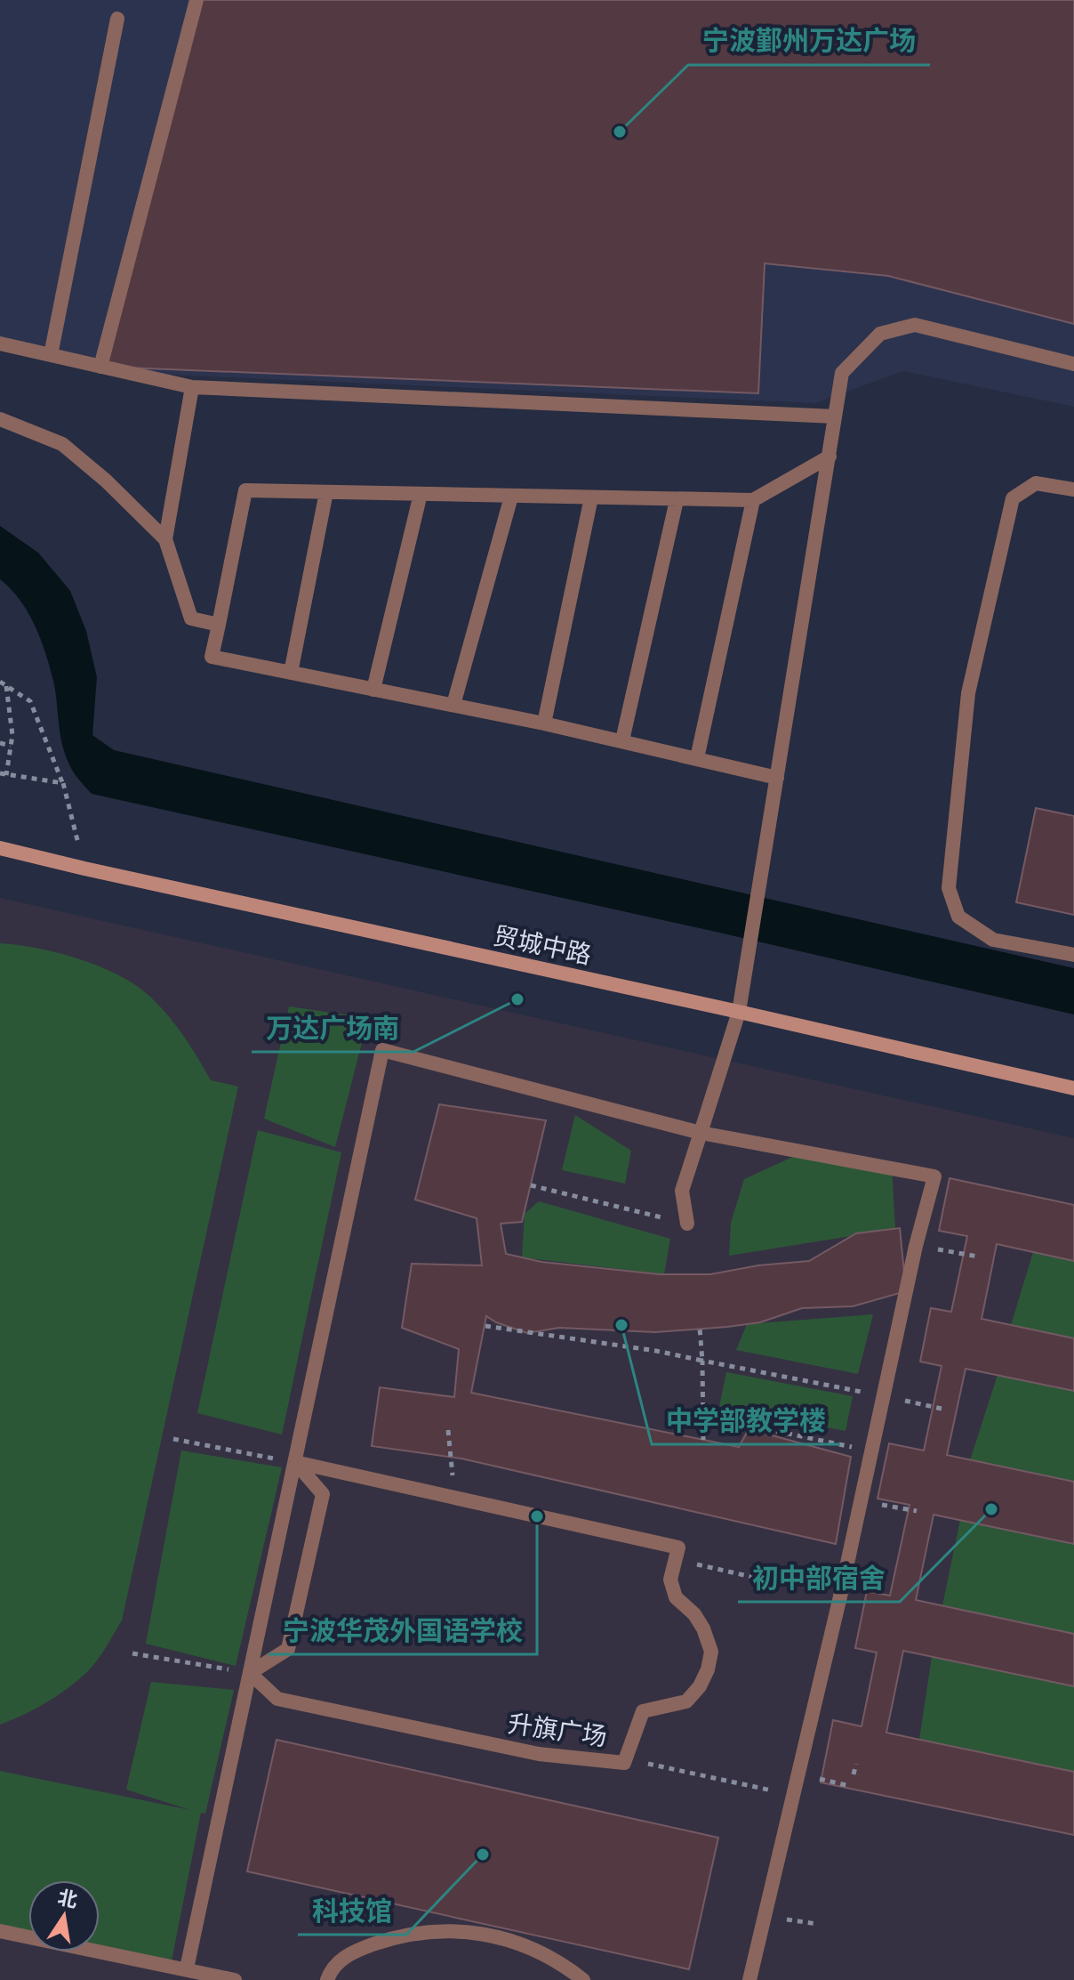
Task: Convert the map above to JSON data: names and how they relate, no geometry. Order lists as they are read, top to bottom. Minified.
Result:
{"streets":{"main road":["贸城中路"],"street":["升旗广场"]},"places":["宁波鄞州万达广场","万达广场南","中学部教学楼","初中部宿舍","宁波华茂外国语学校","科技馆"],"north":"top"}
